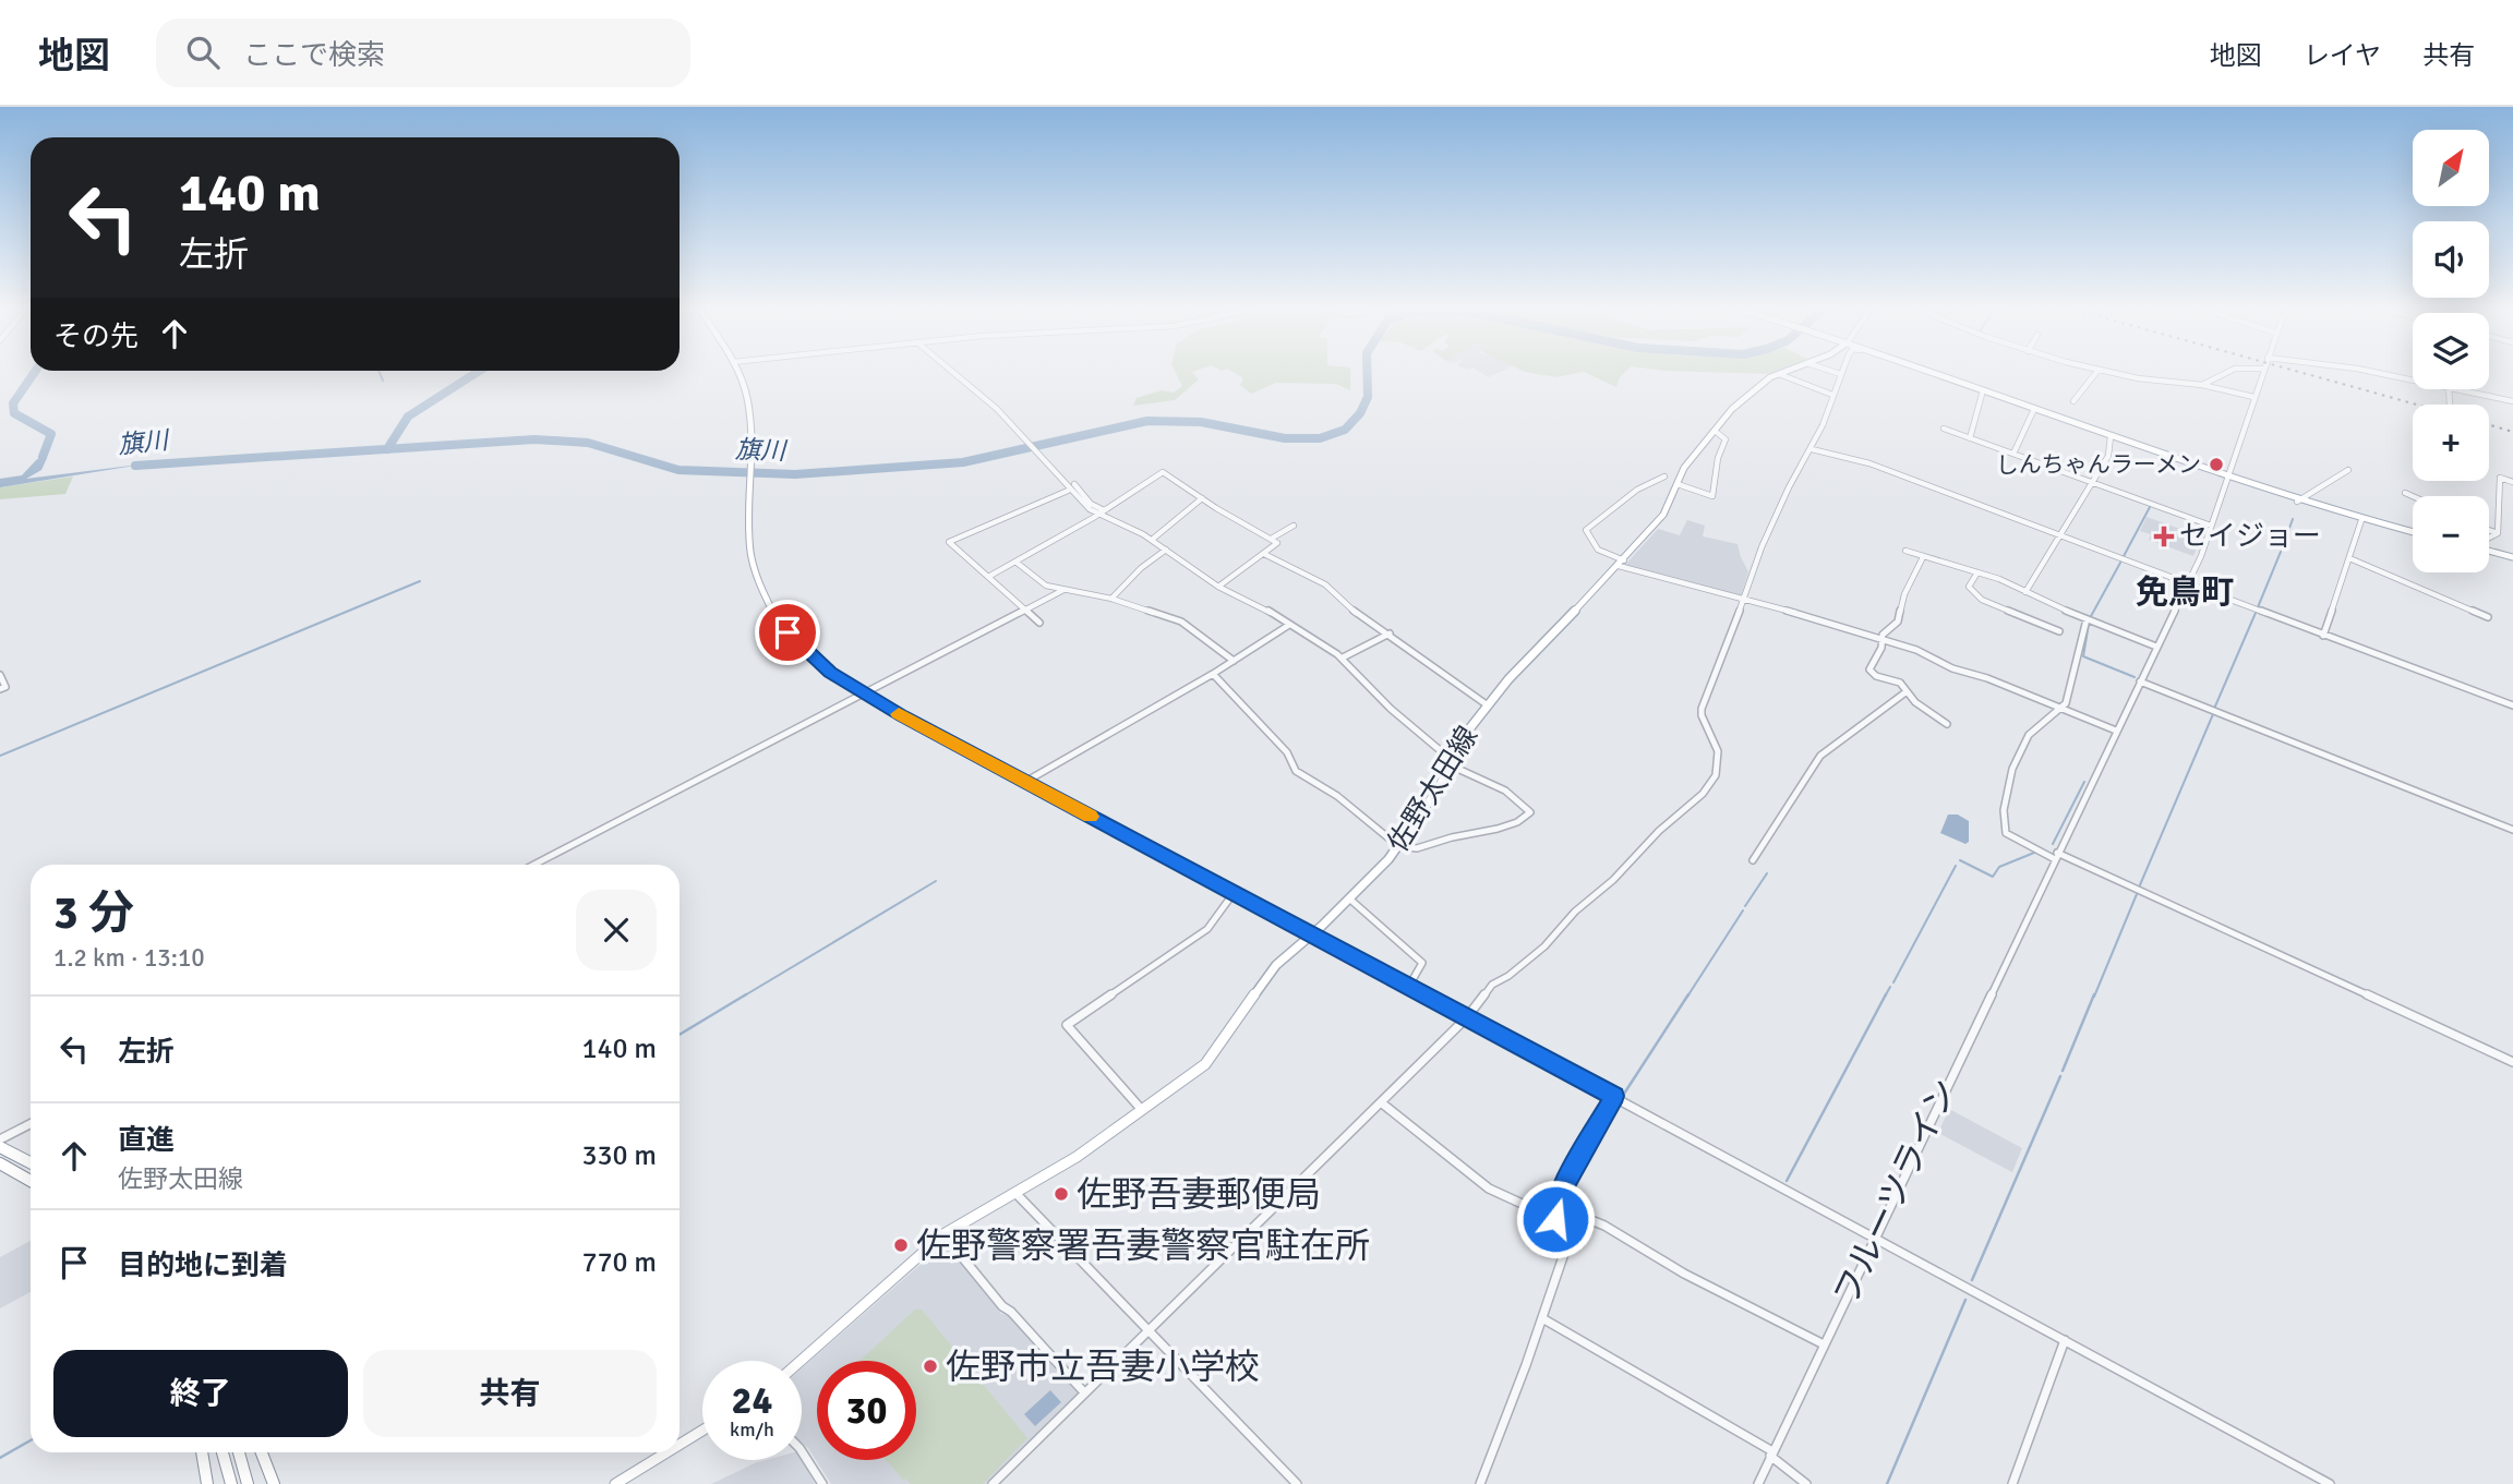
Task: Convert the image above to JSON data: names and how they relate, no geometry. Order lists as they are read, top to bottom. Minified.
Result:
{"streets":{"main road":["佐野太田線"],"street":["フルーツライン"]},"districts":["免鳥町"],"water":["旗川"],"places":{"other":["しんちゃんラーメン","佐野吾妻郵便局","佐野警察署吾妻警察官駐在所","佐野市立吾妻小学校"],"health":["セイジョー"]},"north":"top right","page":{"header":"地図","search":"ここで検索","nav":["地図","レイヤ","共有"],"map_buttons":["+","−"],"turn":["140 m","左折"],"then":"その先","heading":["3 分","1.2 km · 13:10"],"list":[{"name":"左折","value":"140 m"},{"name":"直進","note":"佐野太田線","value":"330 m"},{"name":"目的地に到着","value":"770 m"}],"buttons":["終了","共有"],"speed":"24 km/h","limit":"30"}}
